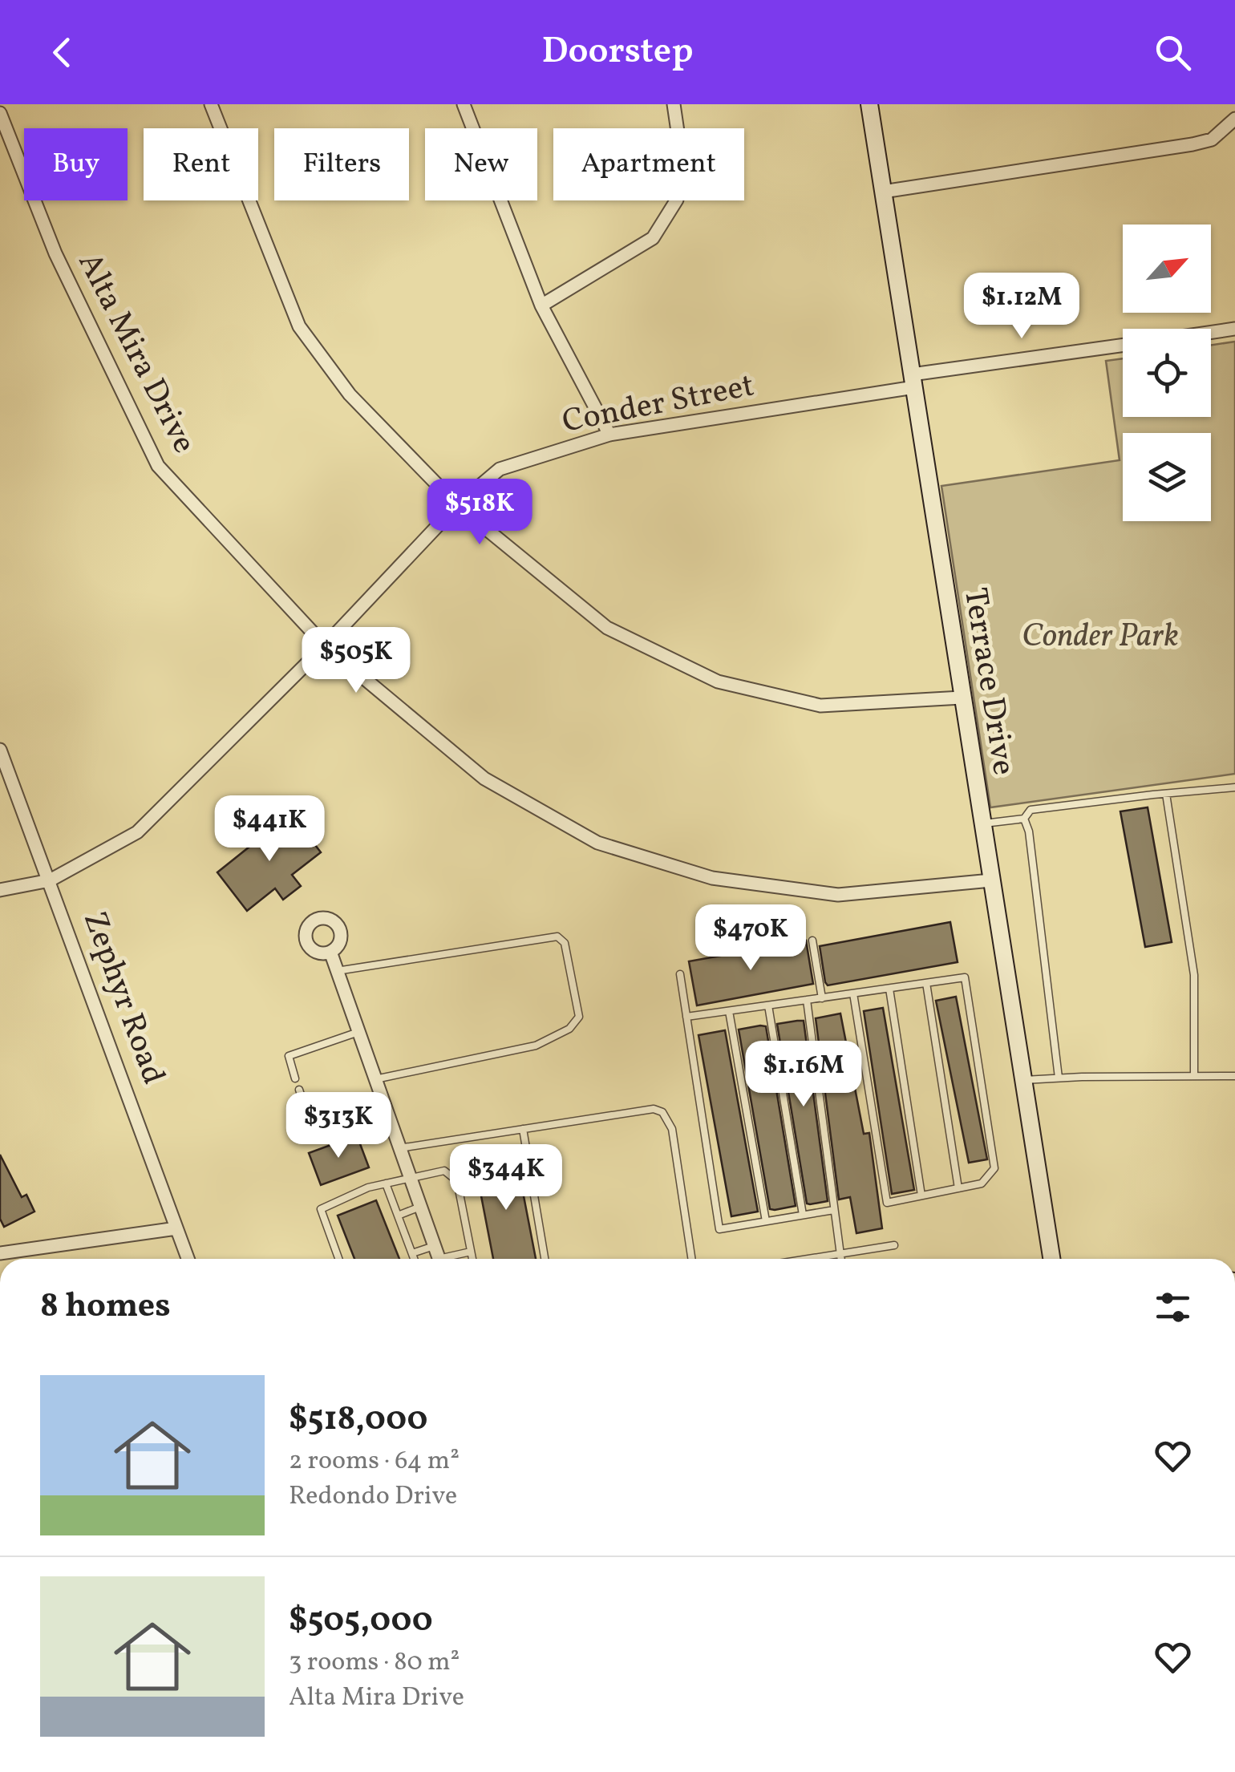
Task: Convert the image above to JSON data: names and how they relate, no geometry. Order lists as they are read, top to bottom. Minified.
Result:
{"streets":{"street":["Alta Mira Drive","Conder Street","Terrace Drive","Zephyr Road"]},"crossings":[["Alta Mira Drive","Conder Street"],["Alta Mira Drive","Terrace Drive"],["Conder Street","Terrace Drive"],["Conder Street","Zephyr Road"]],"parks":["Conder Park"],"north":"top right","page":{"header":"Doorstep","chip":["Buy","Rent","Filters","New","Apartment"],"price":["$1.12M","$518K","$505K","$441K","$470K","$1.16M","$313K","$344K"],"heading":"8 homes","list":[{"name":"$518,000","note":"2 rooms · 64 m² · Redondo Drive"},{"name":"$505,000","note":"3 rooms · 80 m² · Alta Mira Drive"}]}}
